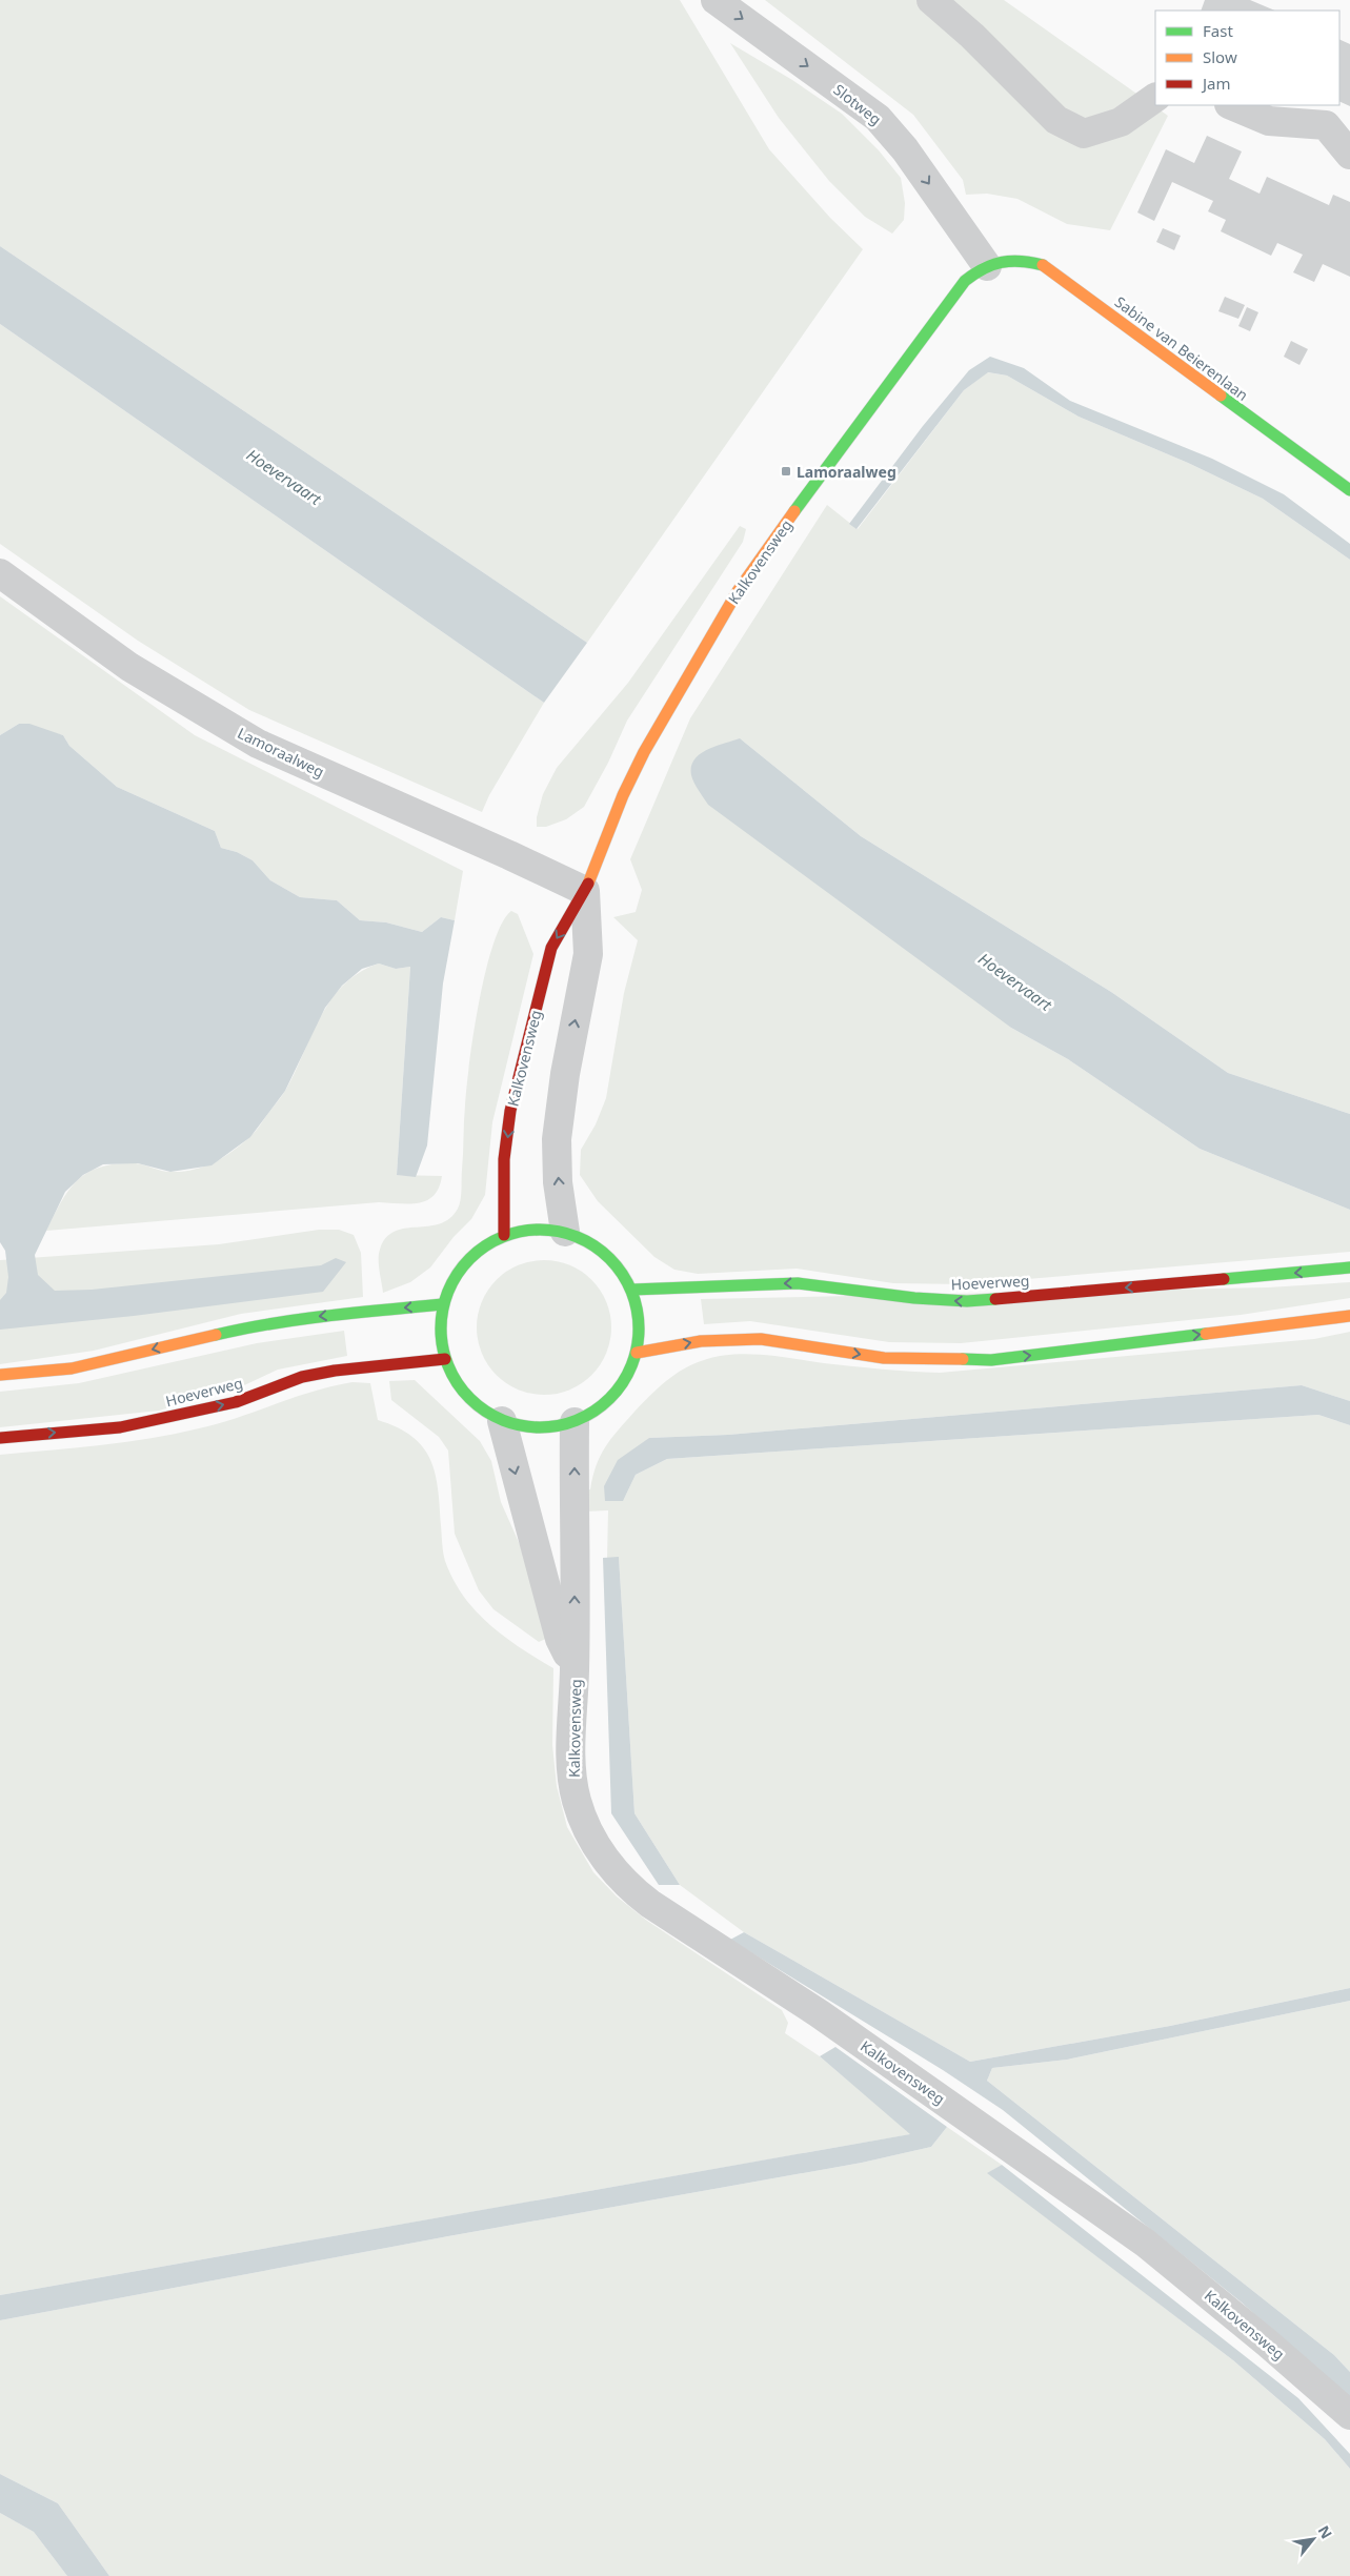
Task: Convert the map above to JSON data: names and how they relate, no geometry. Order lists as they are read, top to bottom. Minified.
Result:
{"streets":{"main road":["Sabine van Beierenlaan","Kalkovensweg","Hoeverweg"],"street":["Slotweg","Lamoraalweg"]},"crossings":[["Slotweg","Sabine van Beierenlaan"],["Slotweg","Kalkovensweg"],["Sabine van Beierenlaan","Kalkovensweg"],["Kalkovensweg","Lamoraalweg"]],"one_way":["Slotweg"],"water":["Hoevervaart"],"places":{"transit":["Lamoraalweg"]},"legend":["Fast","Slow","Jam"],"north":"top right"}
